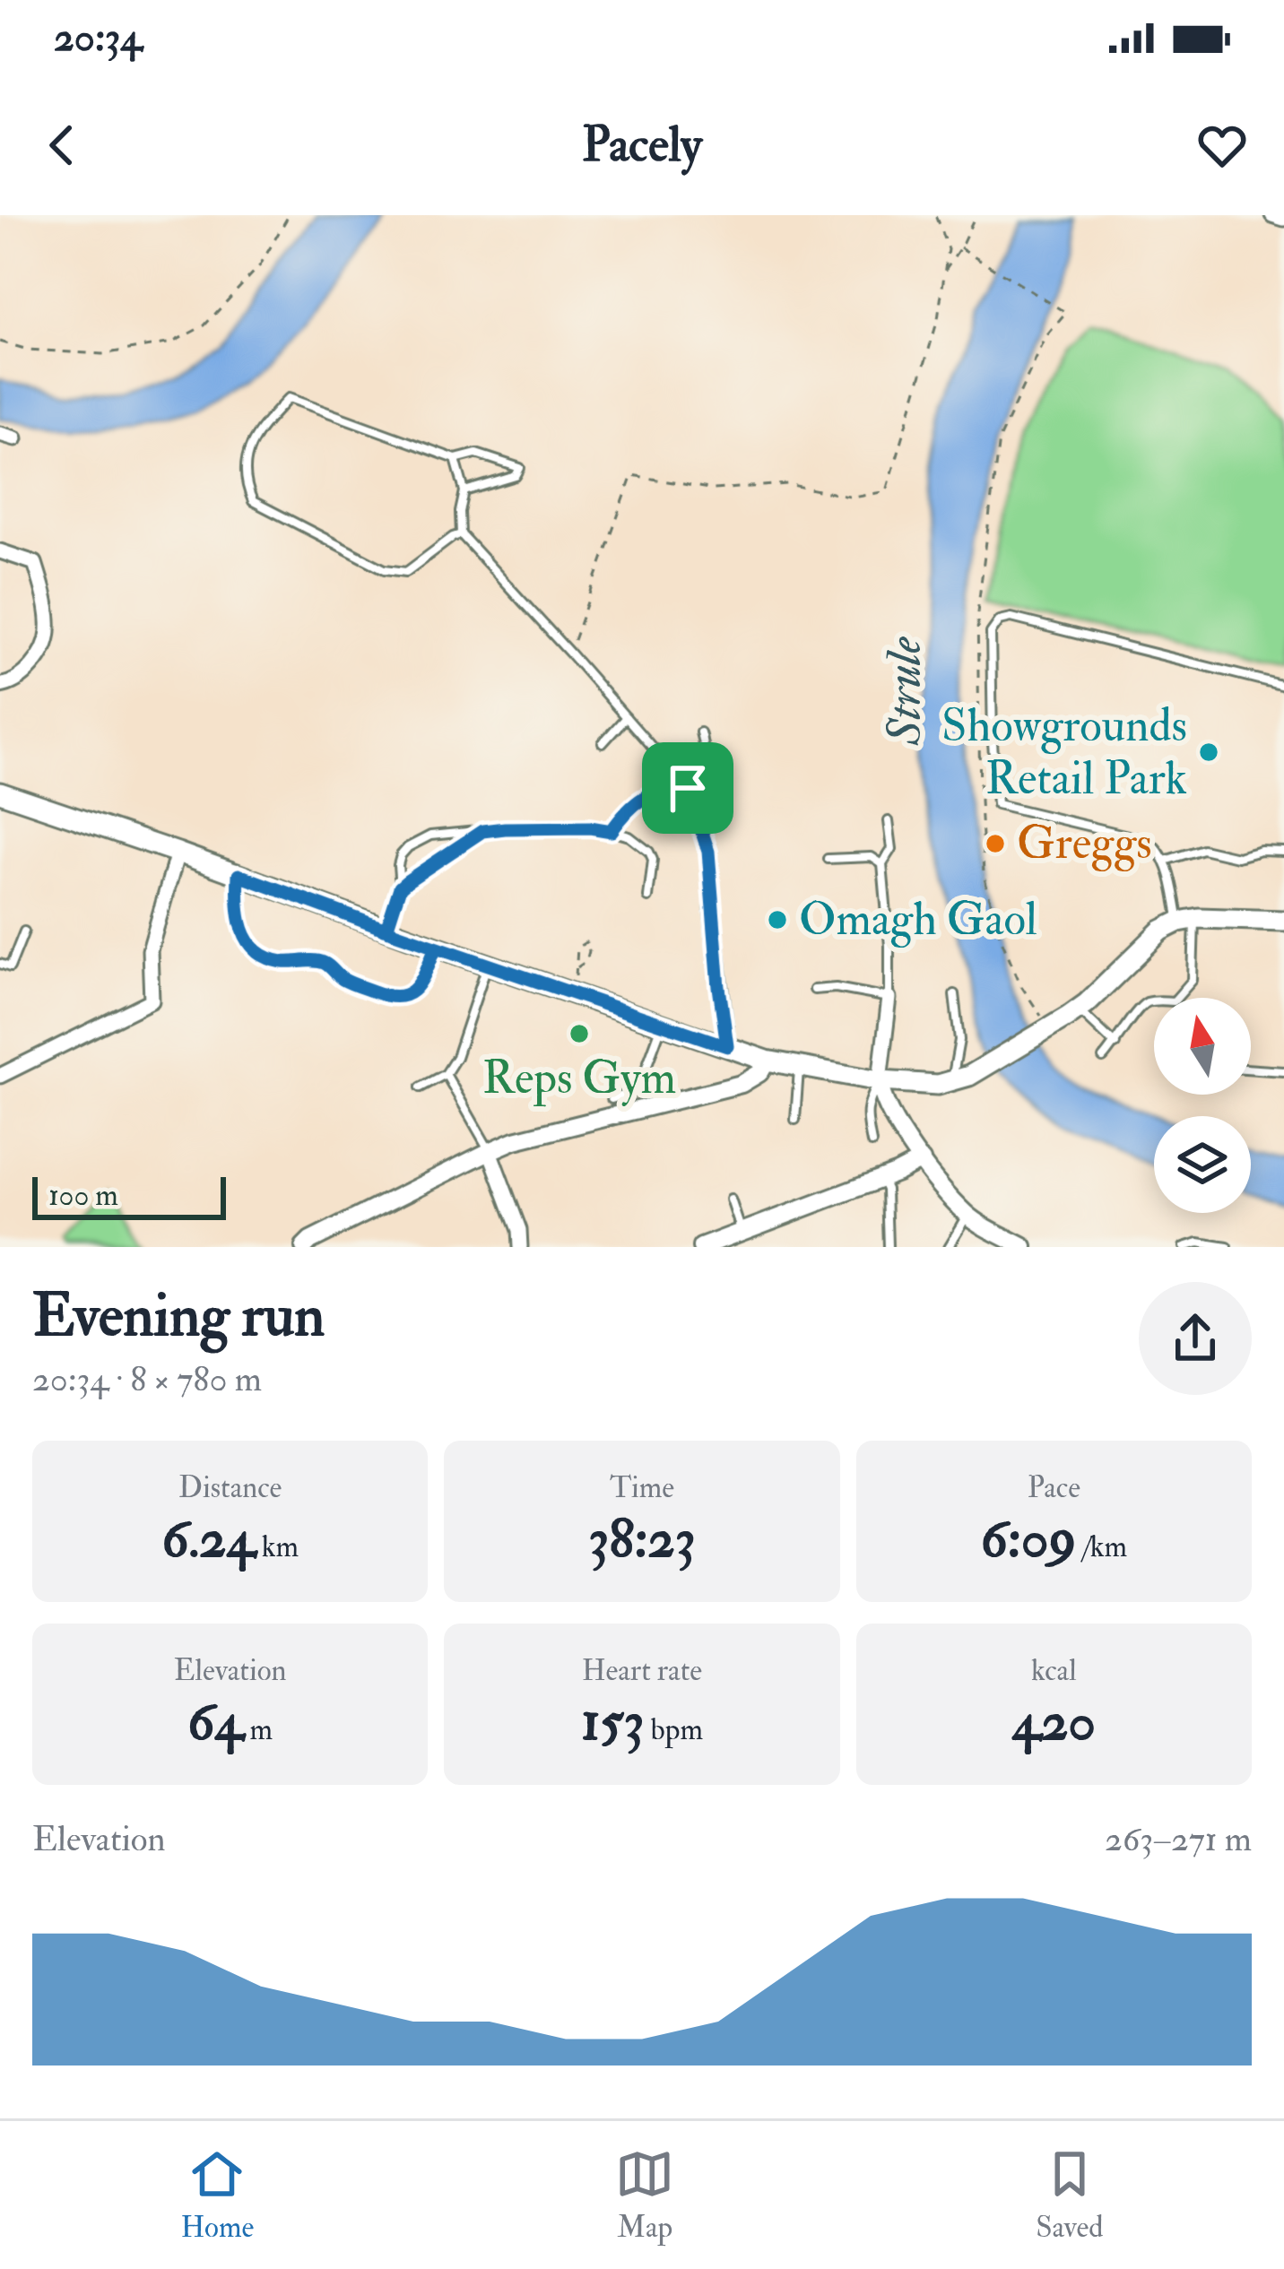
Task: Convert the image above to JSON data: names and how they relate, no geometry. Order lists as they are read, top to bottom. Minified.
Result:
{"water":["Strule"],"places":["Showgrounds Retail Park","Greggs","Omagh Gaol","Reps Gym"],"scale_bar":"100 m","north":"top","page":{"status":"20:34","header":"Pacely","scale":"100 m","heading":["Evening run","20:34 · 8 × 780 m"],"stats":[["Distance","6.24 km"],["Time","38:23"],["Pace","6:09 /km"],["Elevation","64 m"],["Heart rate","153 bpm"],["kcal","420"]],"chart":["Elevation","263–271 m"],"tabs":["Home","Map","Saved"]}}
